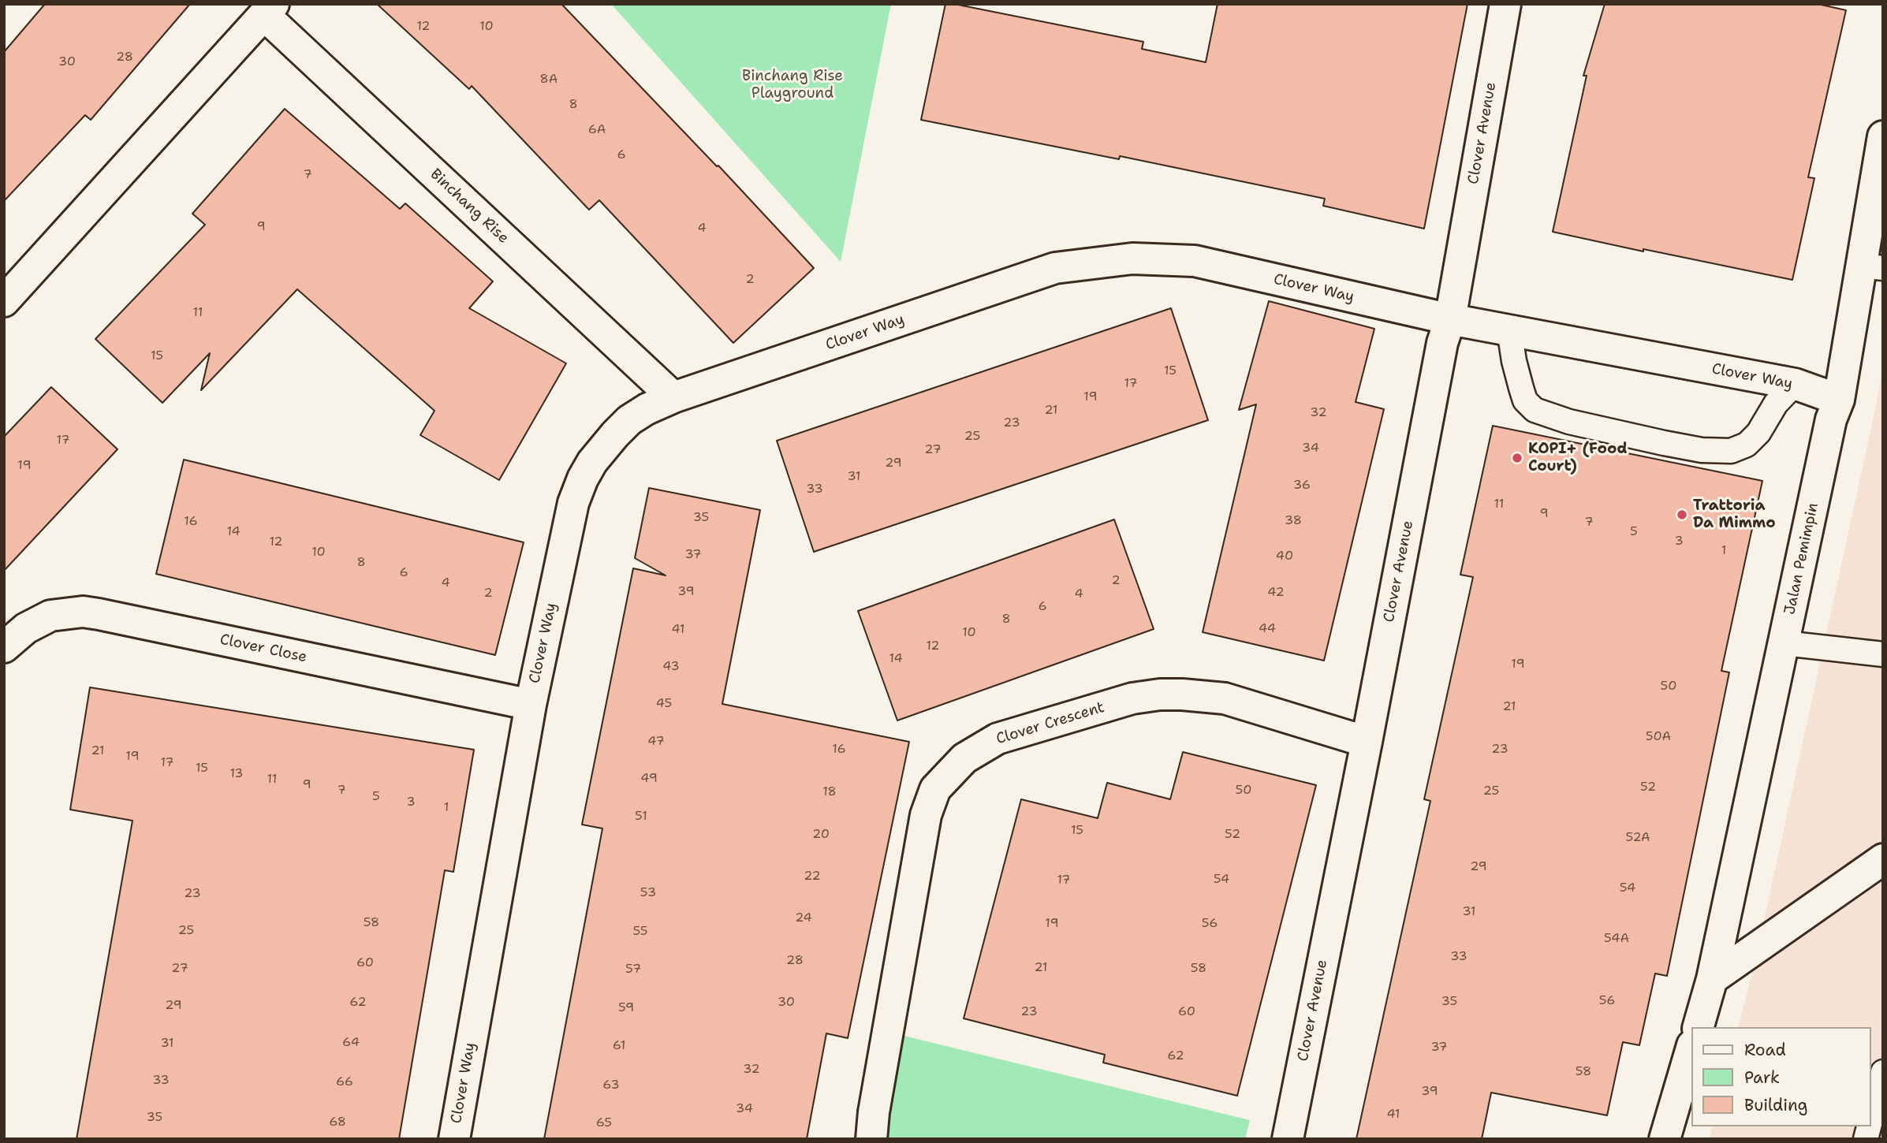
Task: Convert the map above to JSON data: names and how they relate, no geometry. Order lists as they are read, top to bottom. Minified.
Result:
{"streets":{"street":["Clover Avenue","Binchang Rise","Clover Way","Jalan Pemimpin","Clover Close","Clover Crescent"]},"crossings":[["Clover Avenue","Clover Way"],["Clover Avenue","Clover Crescent"],["Binchang Rise","Clover Way"],["Clover Way","Jalan Pemimpin"],["Clover Way","Clover Close"]],"parks":["Binchang Rise Playground"],"places":["KOPI+ (Food Court)","Trattoria Da Mimmo"],"house_numbers":["12","10","28","30","8A","8","6A","6","7","9","4","2","11","15","15","17","19","21","32","23","25","17","34","27","29","19","31","36","33","11","9","35","38","16","7","14","5","3","12","1","10","37","40","8","6","2","4","39","42","2","4","6","8","44","41","10","12","14","19","43","50","45","21","50A","47","16","23","21","19","17","15","13","49","11","9","52","7","50","25","18","5","3","1","51","15","20","52","52A","29","22","54","17","54","53","23","31","24","58","19","56","25","55","54A","33","28","60","21","27","58","57","56","35","62","30","29","59","23","60","64","31","61","37","62","32","58","33","66","63","39","34","41","35","68","65"],"legend":["Road","Park","Building"]}
